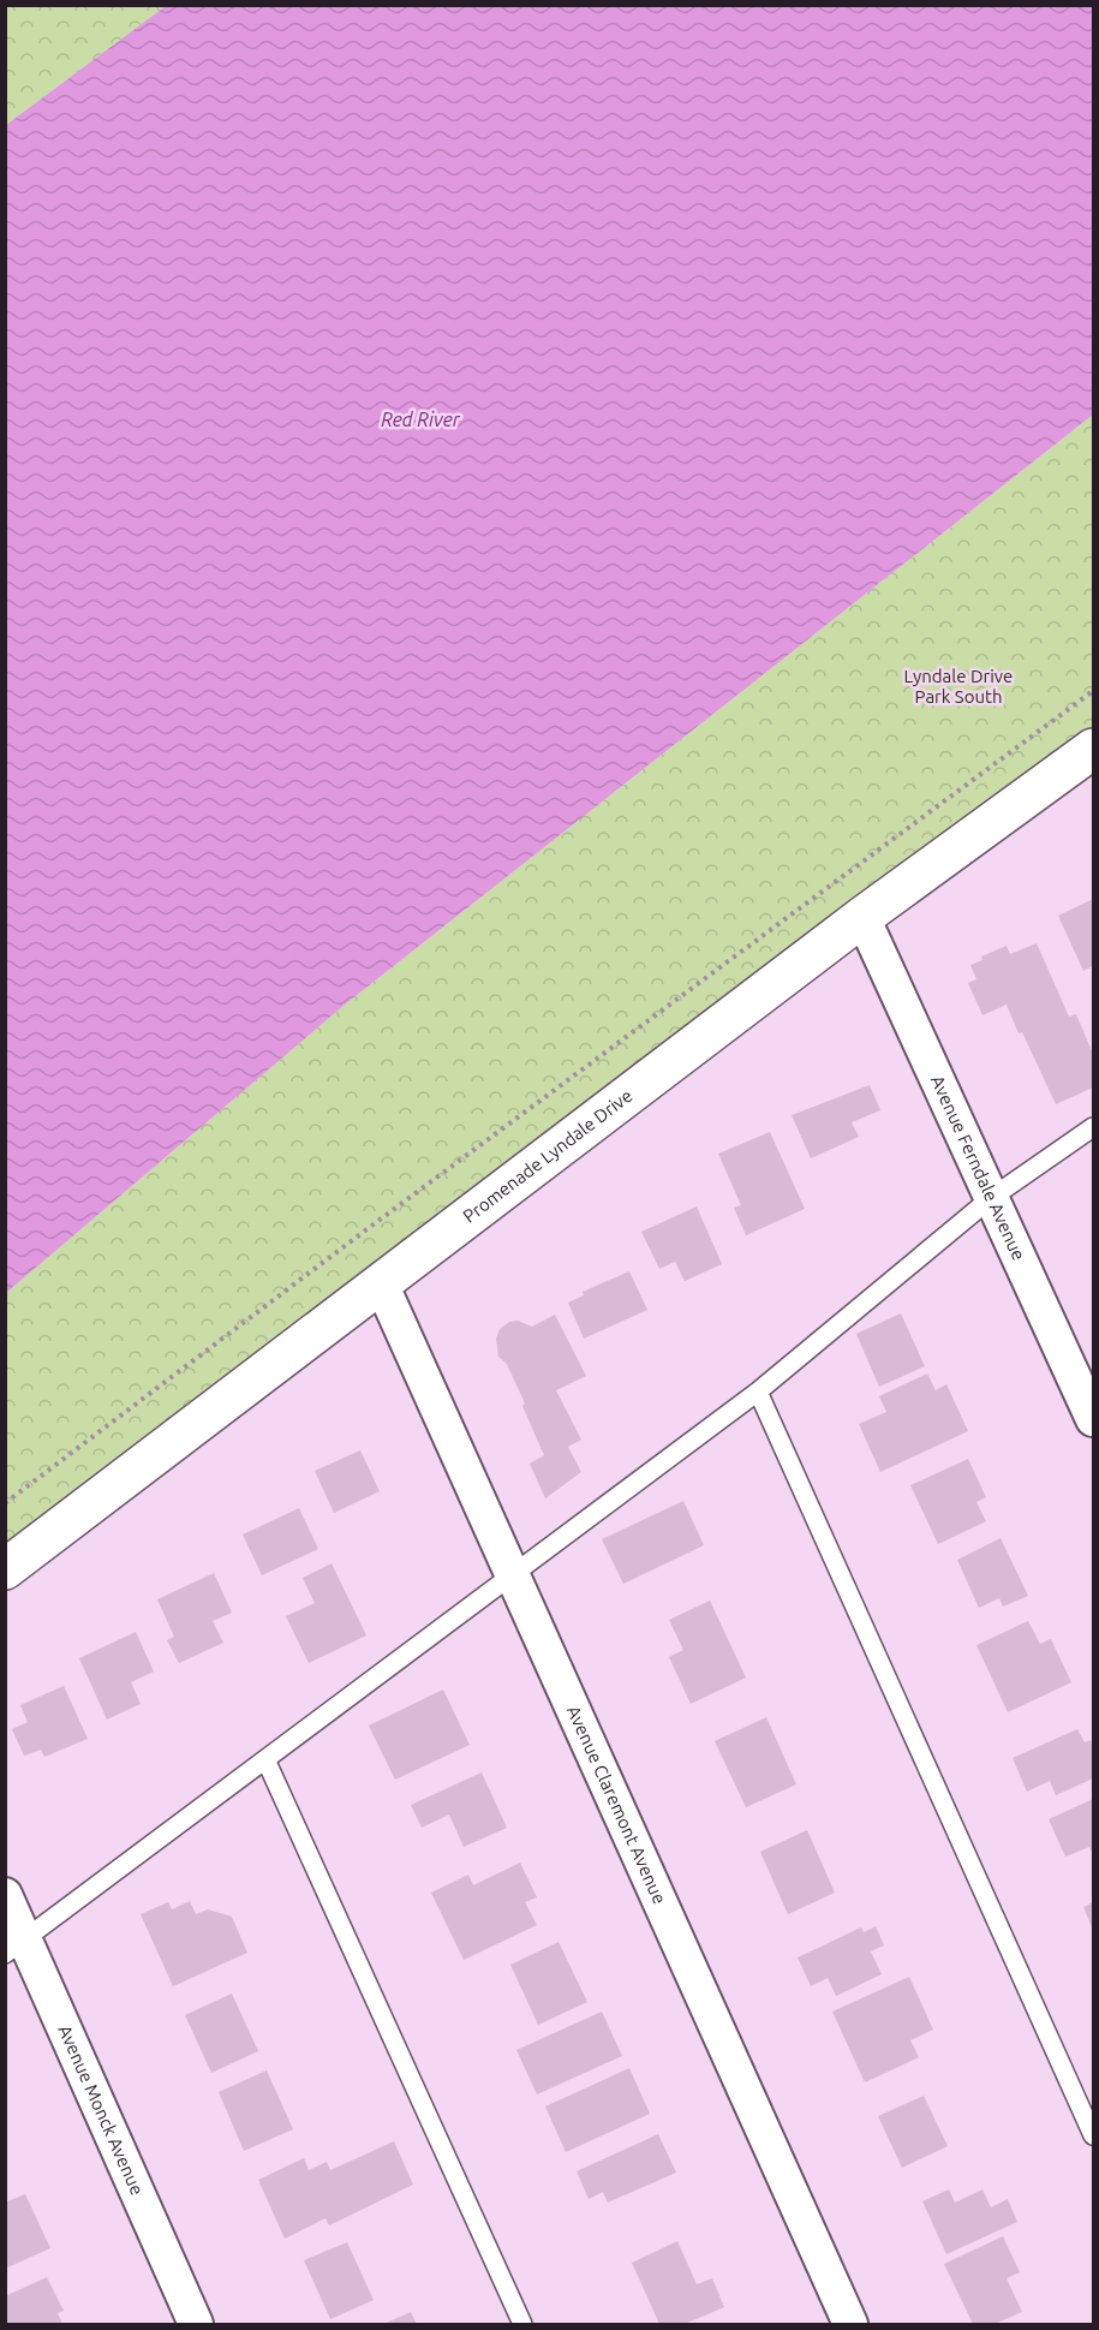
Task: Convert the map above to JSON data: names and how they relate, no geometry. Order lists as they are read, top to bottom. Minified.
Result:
{"streets":{"street":["Promenade Lyndale Drive","Avenue Ferndale Avenue","Avenue Claremont Avenue","Avenue Monck Avenue"]},"crossings":[["Promenade Lyndale Drive","Avenue Ferndale Avenue"],["Promenade Lyndale Drive","Avenue Claremont Avenue"]],"water":["Red River"],"parks":["Lyndale Drive Park South"]}
